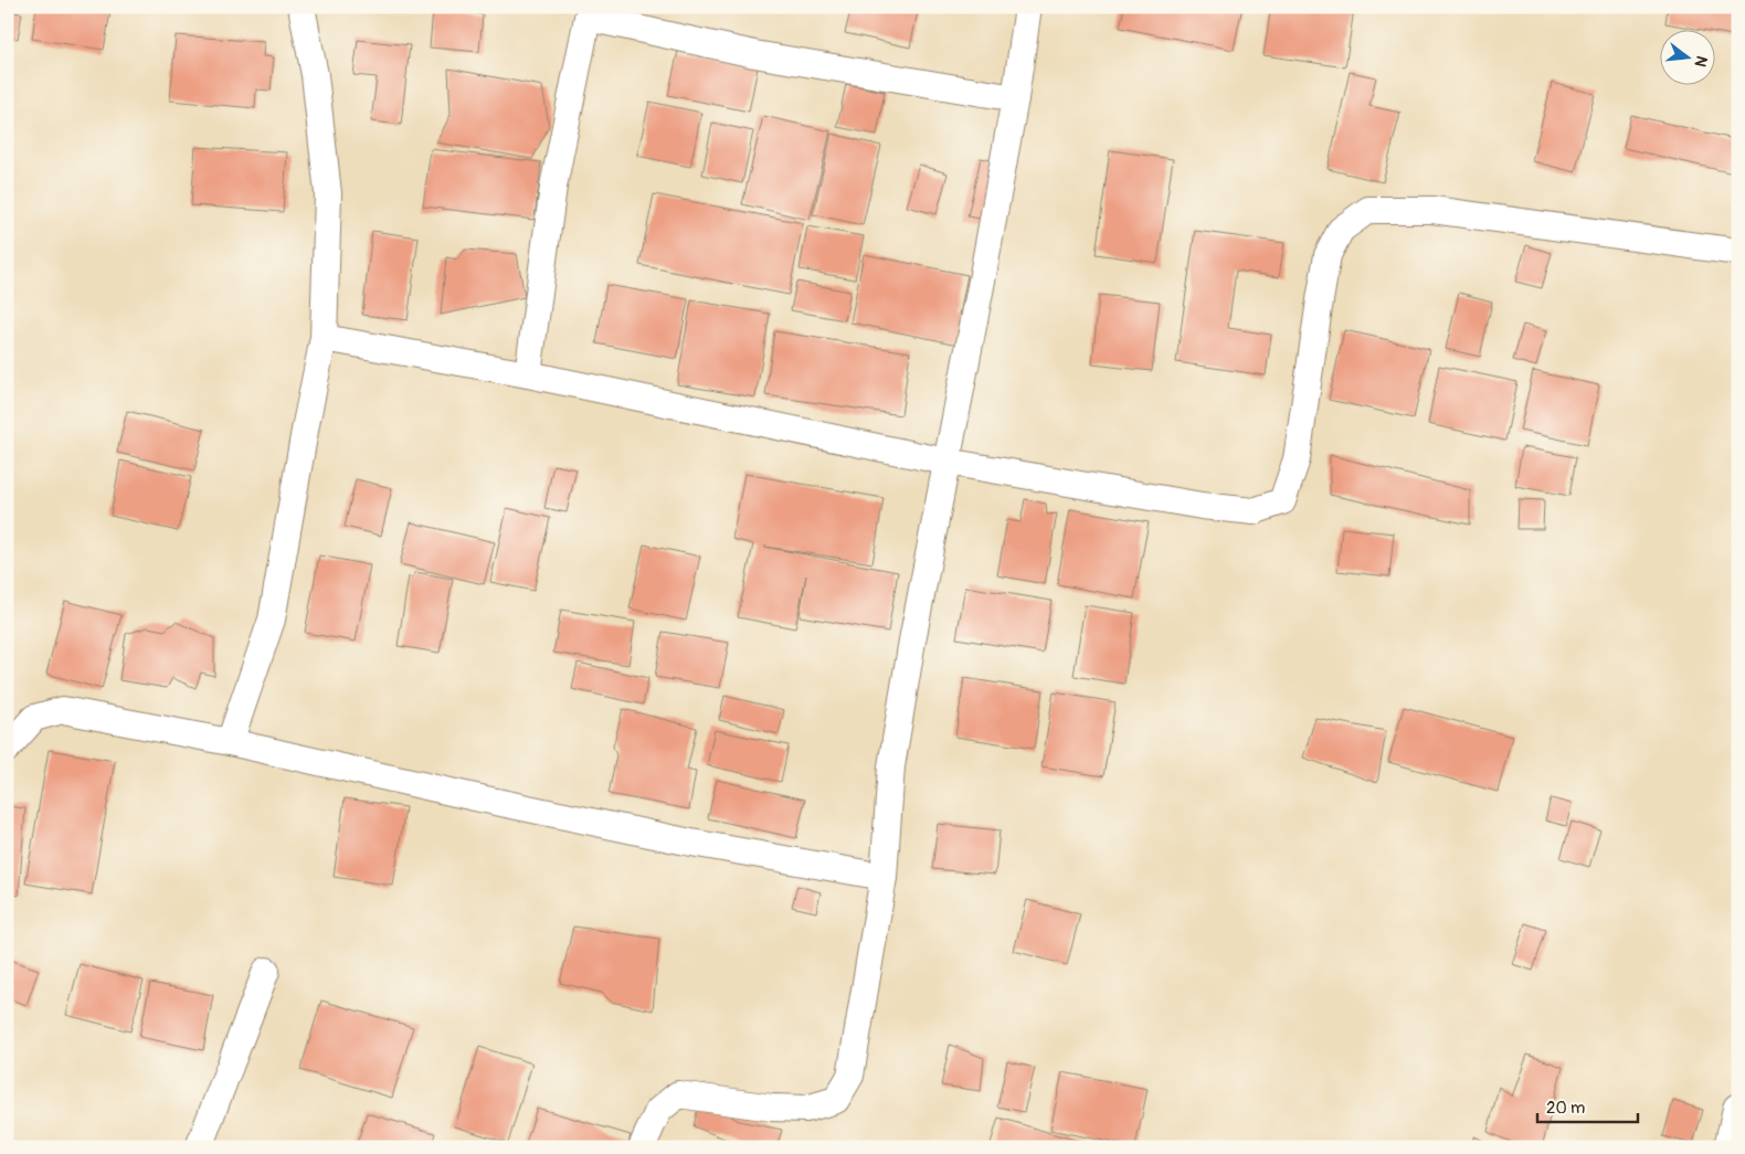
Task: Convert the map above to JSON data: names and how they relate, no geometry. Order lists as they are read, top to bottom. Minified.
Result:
{"scale_bar":"20 m","north":"right"}
